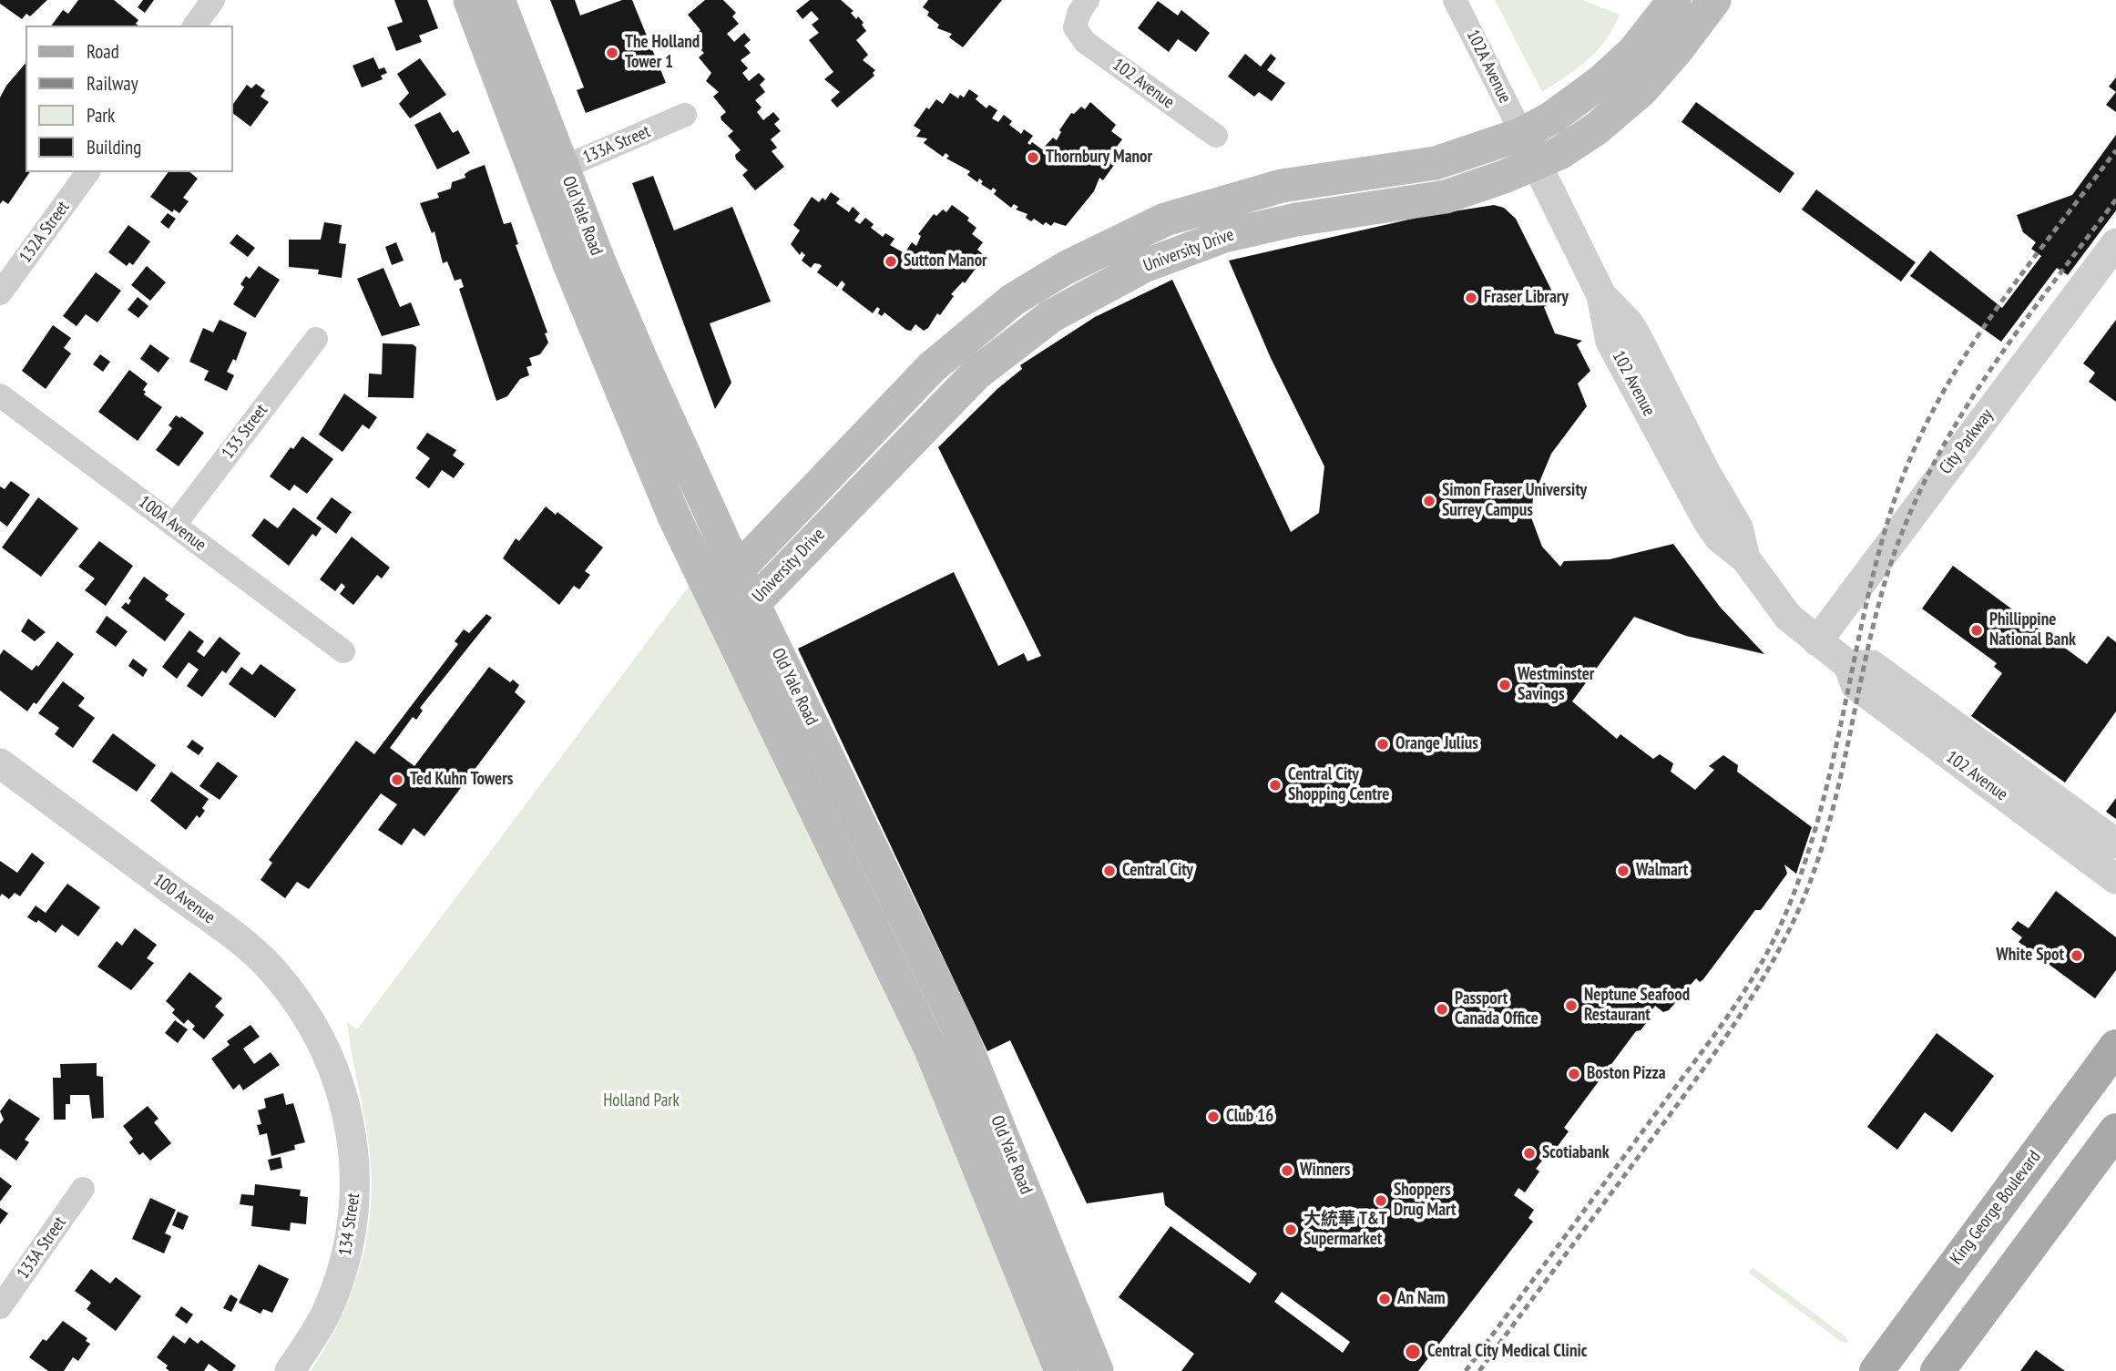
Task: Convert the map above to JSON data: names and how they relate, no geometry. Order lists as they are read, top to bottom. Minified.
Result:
{"streets":{"main road":["Old Yale Road","University Drive","King George Boulevard"],"street":["102A Avenue","102 Avenue","133A Street","132A Street","133 Street","City Parkway","100A Avenue","100 Avenue","134 Street"]},"crossings":[["102A Avenue","102 Avenue"],["102A Avenue","University Drive"],["102 Avenue","University Drive"],["102 Avenue","City Parkway"],["133A Street","Old Yale Road"],["Old Yale Road","University Drive"],["133 Street","100A Avenue"],["100 Avenue","134 Street"]],"parks":["Holland Park"],"places":["The Holland Tower 1","Thornbury Manor","Sutton Manor","Fraser Library","Simon Fraser University Surrey Campus","Phillippine National Bank","Westminster Savings","Orange Julius","Ted Kuhn Towers","Central City Shopping Centre","Central City","Walmart","White Spot","Neptune Seafood Restaurant","Passport Canada Office","Boston Pizza","Club 16","Scotiabank","Winners","Shoppers Drug Mart","大統華 T&T Supermarket","An Nam","Central City Medical Clinic"],"legend":["Road","Railway","Park","Building"]}
